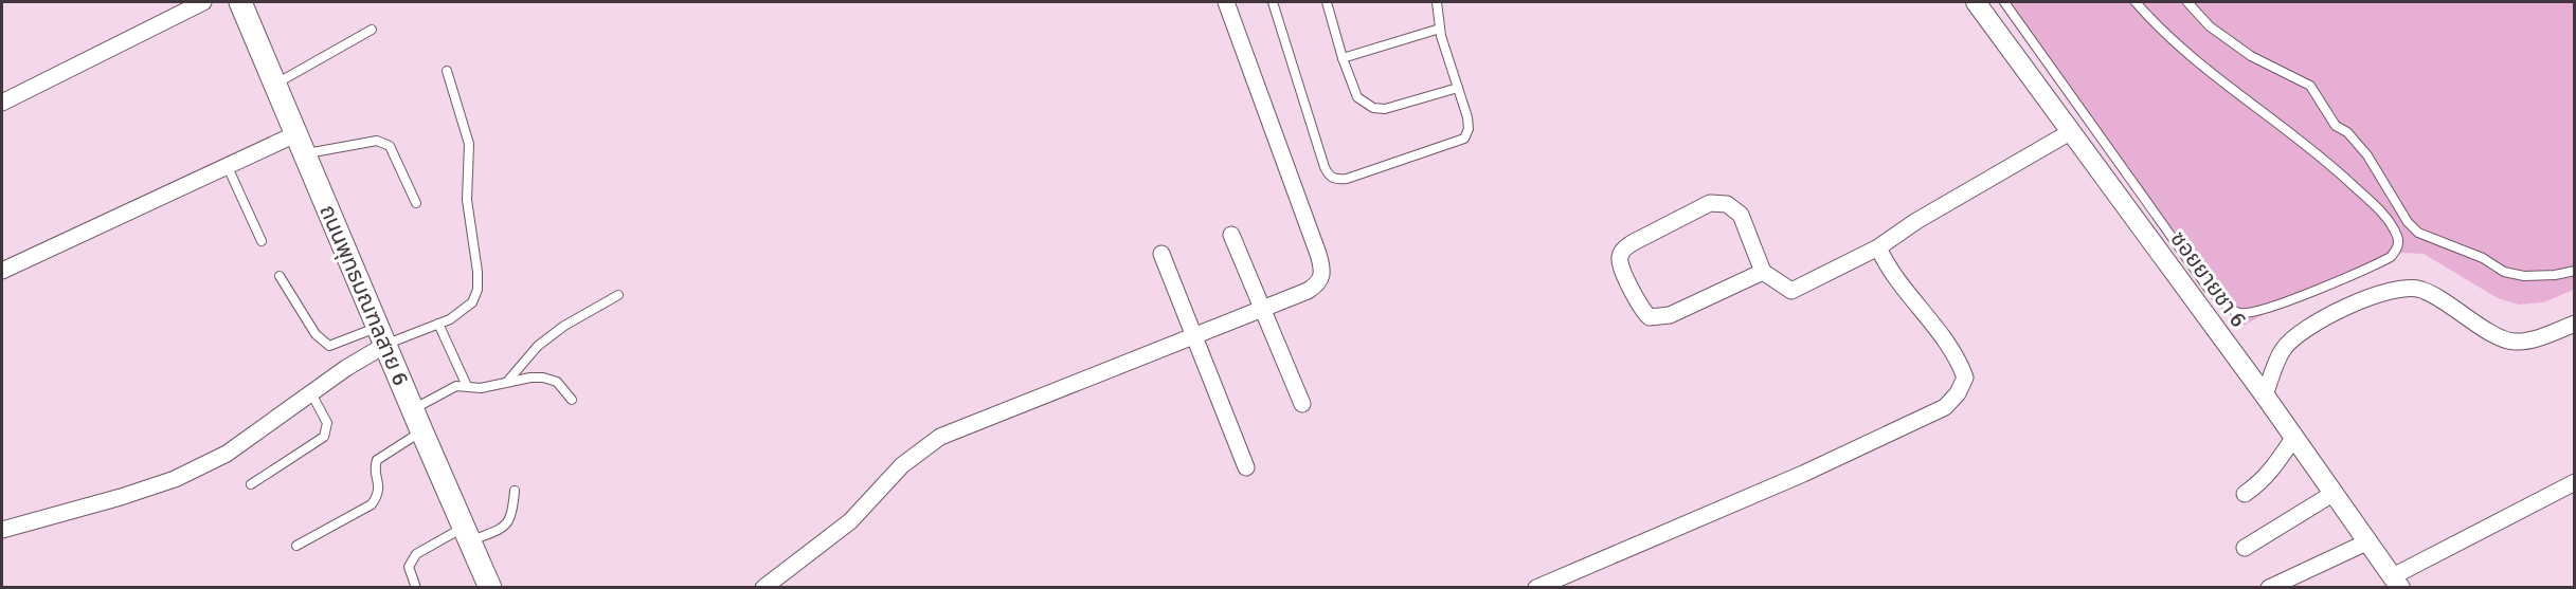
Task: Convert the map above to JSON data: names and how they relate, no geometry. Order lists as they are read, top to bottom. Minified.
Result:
{"streets":{"main road":["ถนนพุทธมณฑลสาย 6"],"street":["ซอยยายชา 6"]}}
